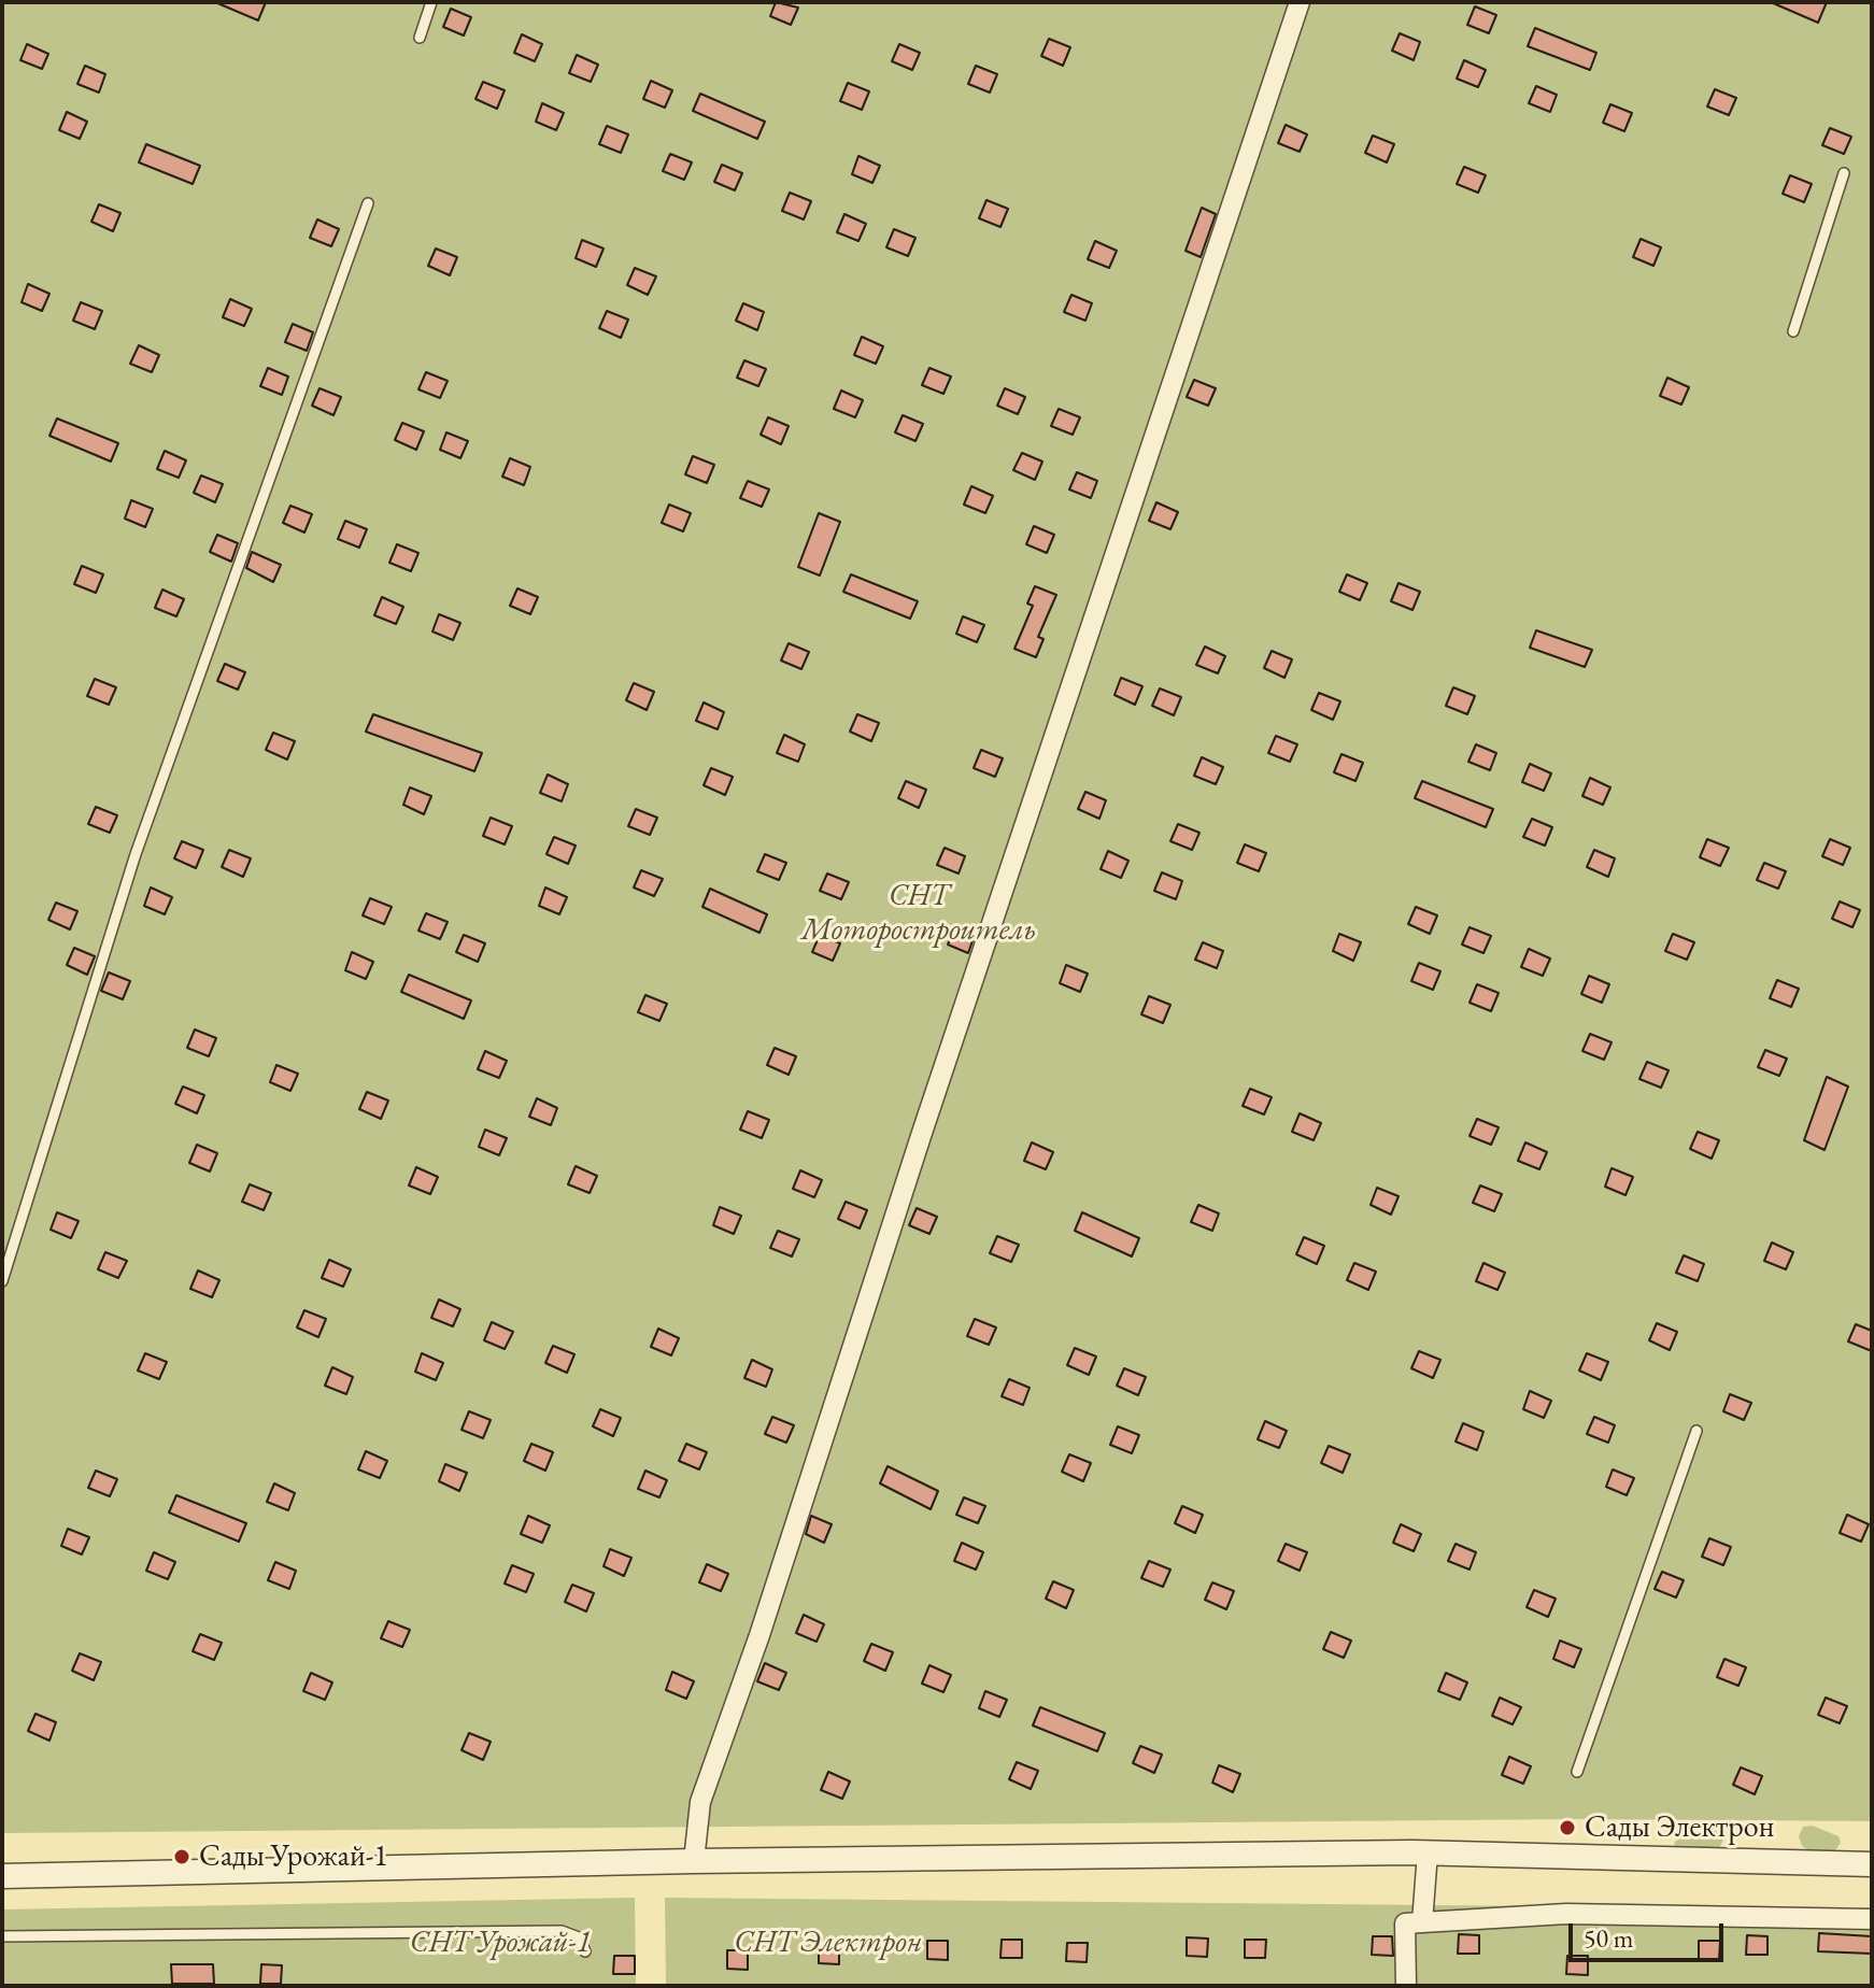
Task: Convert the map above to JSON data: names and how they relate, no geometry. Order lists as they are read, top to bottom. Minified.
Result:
{"parks":["СНТ Моторостроитель","СНТ Урожай-1","СНТ Электрон"],"places":["Сады Электрон","Сады Урожай-1"],"scale_bar":"50 m"}
